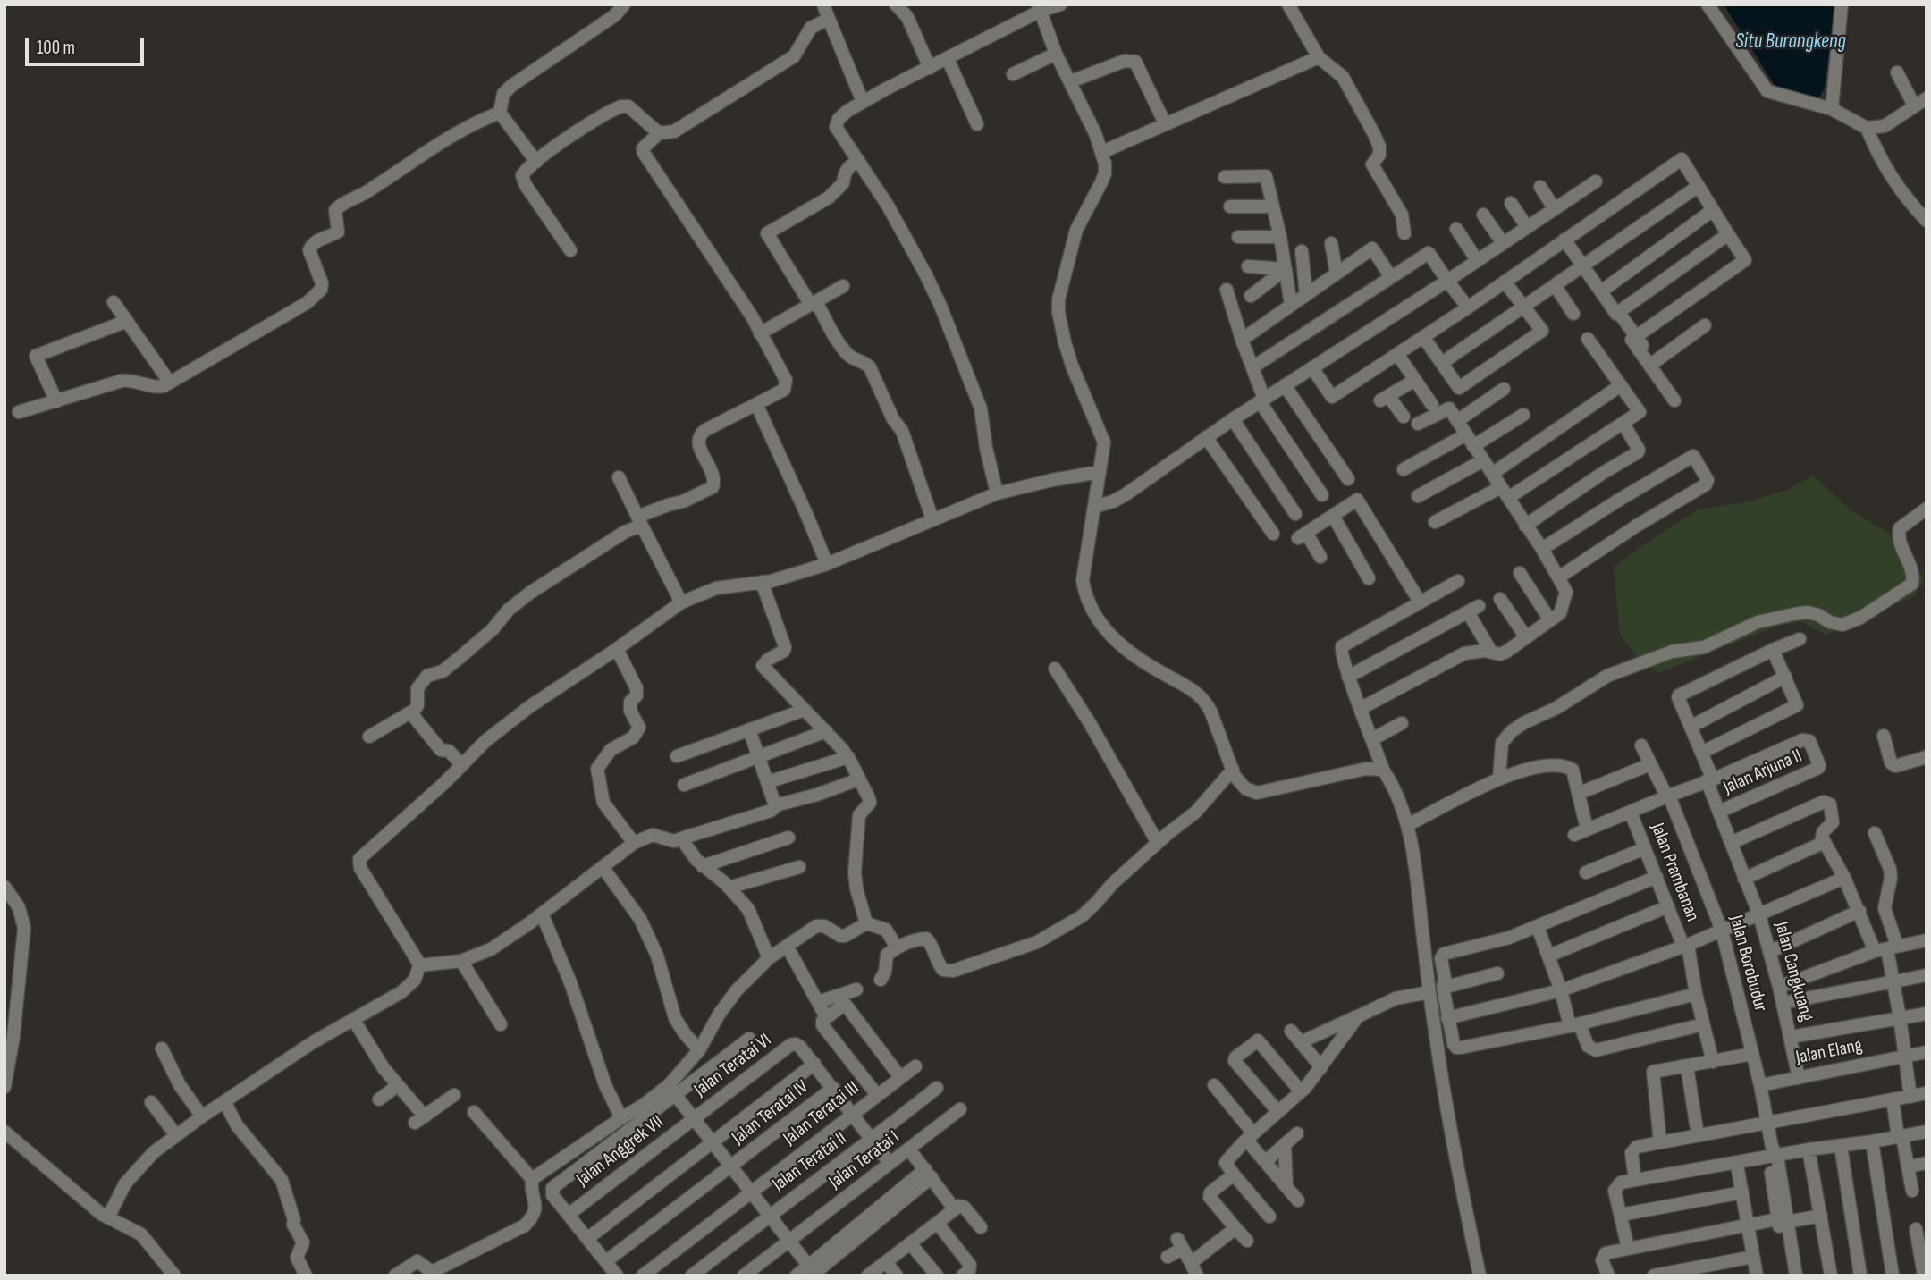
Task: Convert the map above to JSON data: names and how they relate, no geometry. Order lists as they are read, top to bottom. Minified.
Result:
{"streets":{"street":["Jalan Arjuna II","Jalan Prambanan","Jalan Borobudur","Jalan Cangkuang","Jalan Elang","Jalan Teratai VI","Jalan Teratai IV","Jalan Teratai III","Jalan Anggrek VII","Jalan Teratai I","Jalan Teratai II"]},"crossings":[["Jalan Prambanan","Jalan Cangkuang"],["Jalan Borobudur","Jalan Cangkuang"],["Jalan Borobudur","Jalan Elang"],["Jalan Cangkuang","Jalan Elang"],["Jalan Teratai VI","Jalan Anggrek VII"]],"water":["Situ Burangkeng"],"scale_bar":"100 m"}
